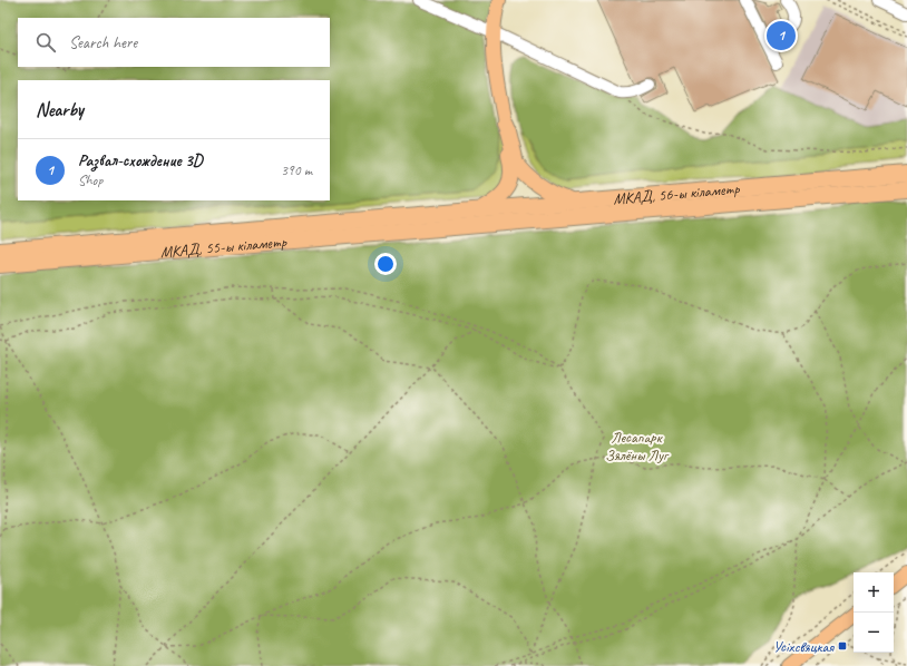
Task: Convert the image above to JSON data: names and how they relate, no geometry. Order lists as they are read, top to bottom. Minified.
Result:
{"streets":{"highway":["МКАД, 56-ы кіламетр","МКАД, 55-ы кіламетр"]},"crossings":[["МКАД, 56-ы кіламетр","МКАД, 55-ы кіламетр"]],"parks":["Лесапарк Зялёны Луг"],"places":{"transit":["Усіхсвяцкая"]},"page":{"search":"Search here","pins":"1","heading":"Nearby","list":[{"mark":"1","name":"Развал-схождение 3D","note":"Shop","value":"390 m"}],"map_buttons":["+","−"]}}
